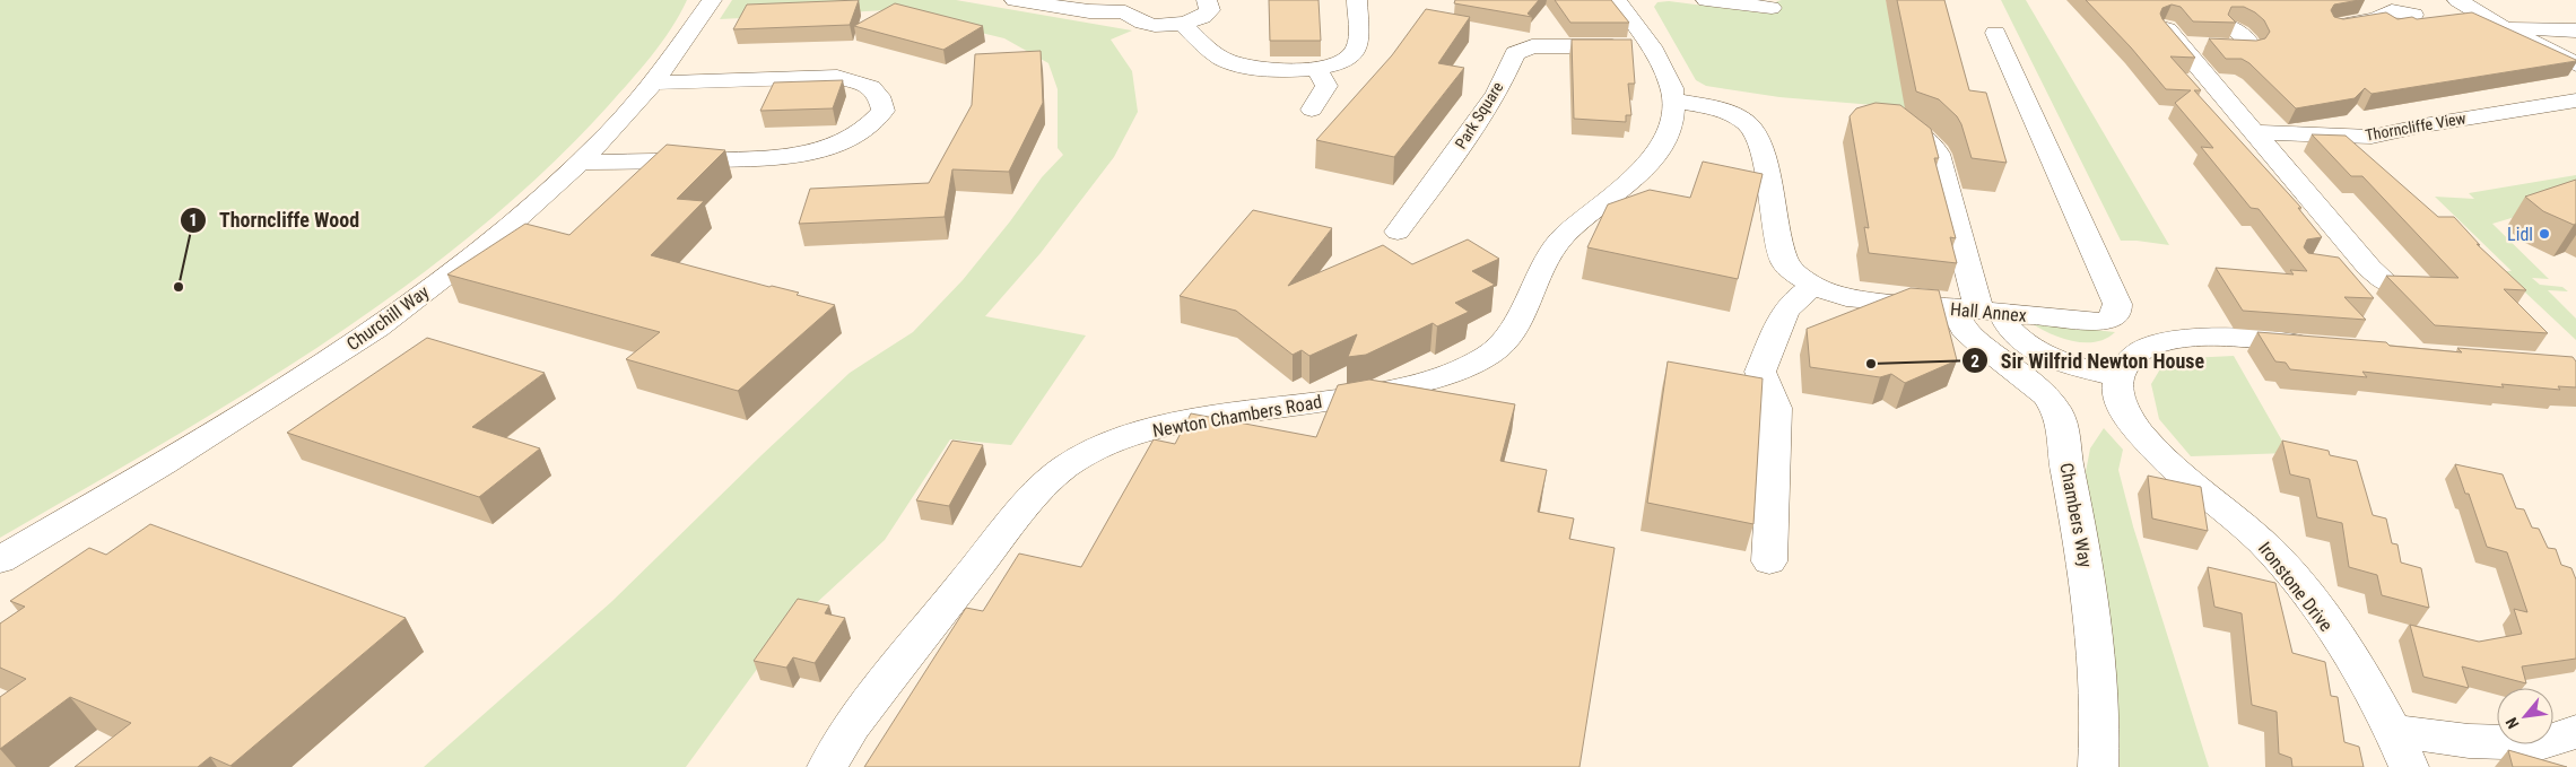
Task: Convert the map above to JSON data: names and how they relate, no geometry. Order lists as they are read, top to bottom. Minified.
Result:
{"streets":{"street":["Park Square","Thorncliffe View","Hall Annex","Churchill Way","Newton Chambers Road","Chambers Way","Ironstone Drive"]},"crossings":[["Park Square","Newton Chambers Road"],["Hall Annex","Newton Chambers Road"],["Hall Annex","Chambers Way"]],"places":["Lidl","Thorncliffe Wood","Sir Wilfrid Newton House"],"north":"bottom left"}
